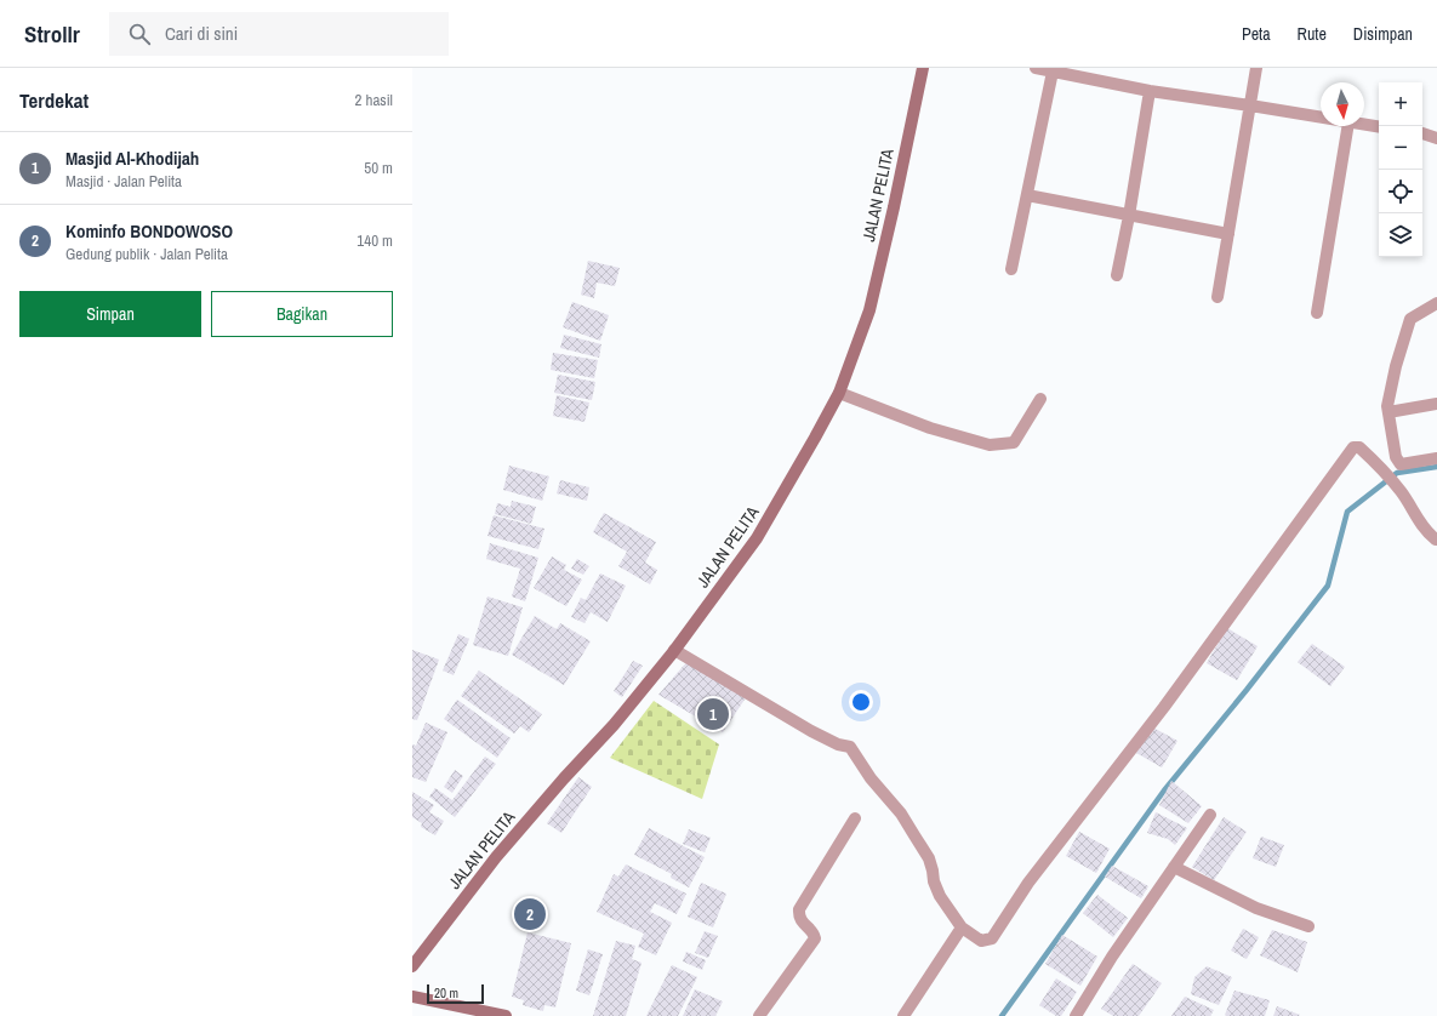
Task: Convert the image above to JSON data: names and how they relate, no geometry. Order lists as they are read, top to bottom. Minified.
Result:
{"streets":{"main road":["JALAN PELITA"]},"scale_bar":"20 m","north":"bottom","page":{"header":"Strollr","search":"Cari di sini","nav":["Peta","Rute","Disimpan"],"heading":["Terdekat","2 hasil"],"map_buttons":["+","−"],"list":[{"mark":"1","name":"Masjid Al-Khodijah","note":"Masjid · Jalan Pelita","value":"50 m"},{"mark":"2","name":"Kominfo BONDOWOSO","note":"Gedung publik · Jalan Pelita","value":"140 m"}],"buttons":["Simpan","Bagikan"],"pins":["1","2"],"scale":"20 m"}}
